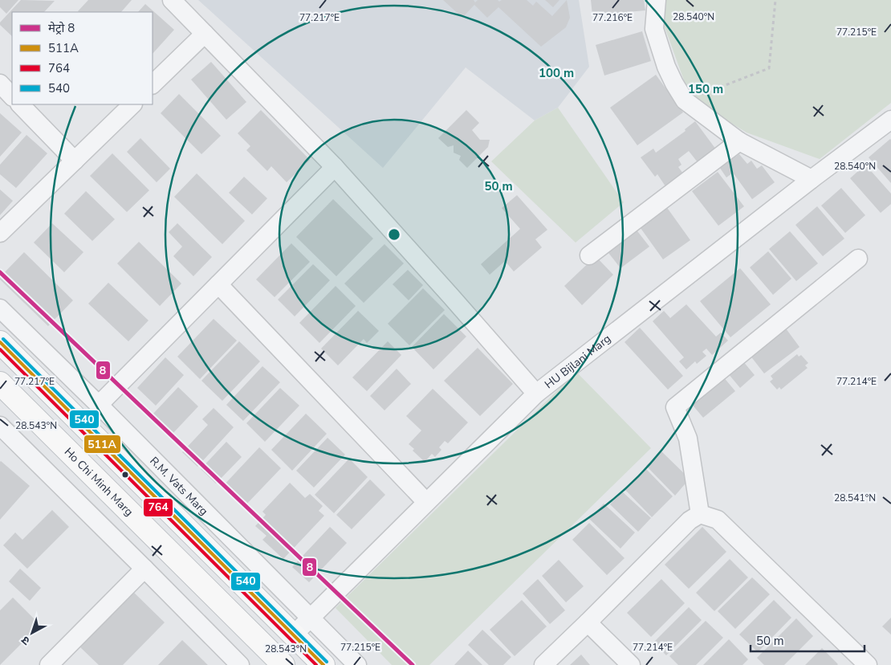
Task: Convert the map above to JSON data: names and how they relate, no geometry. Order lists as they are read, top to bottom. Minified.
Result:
{"streets":{"main road":["Ho Chi Minh Marg"],"street":["HU Bijlani Marg","R.M. Vats Marg"]},"crossings":[["HU Bijlani Marg","R.M. Vats Marg"]],"lines":["metro line 8","transit line 540","transit line 511A","transit line 764"],"legend":["मेट्रो 8","511A","764","540"],"scale_bar":"50 m","north":"bottom left","coordinates":["28.540°N","77.217°E","77.216°E","77.215°E","77.214°E","28.543°N","28.541°N"],"rings":["100 m","150 m","50 m"]}
